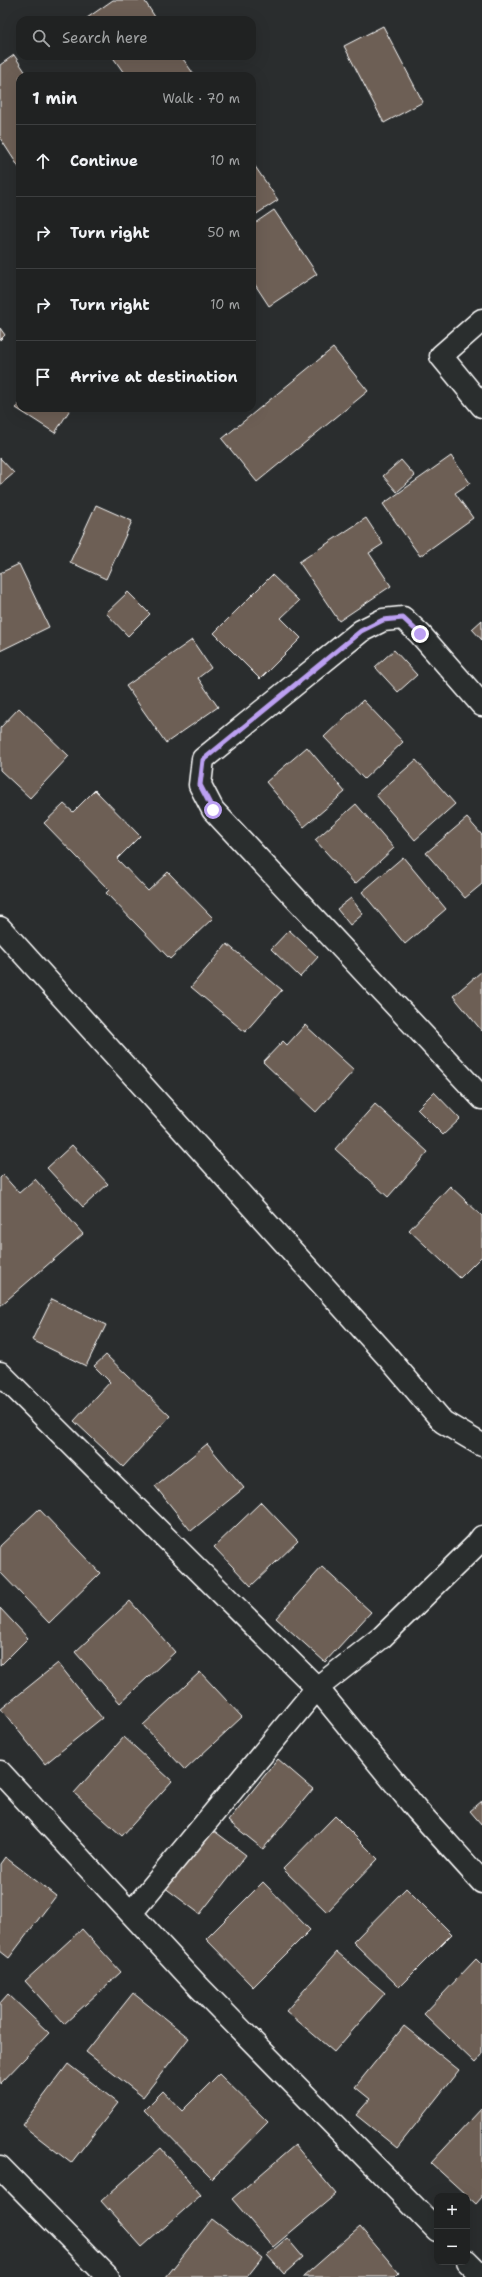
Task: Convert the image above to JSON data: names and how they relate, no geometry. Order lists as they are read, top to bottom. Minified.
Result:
{"page":{"search":"Search here","heading":["1 min","Walk · 70 m"],"list":[["Continue","10 m"],["Turn right","50 m"],["Turn right","10 m"],"Arrive at destination"],"map_buttons":["+","−"]}}
